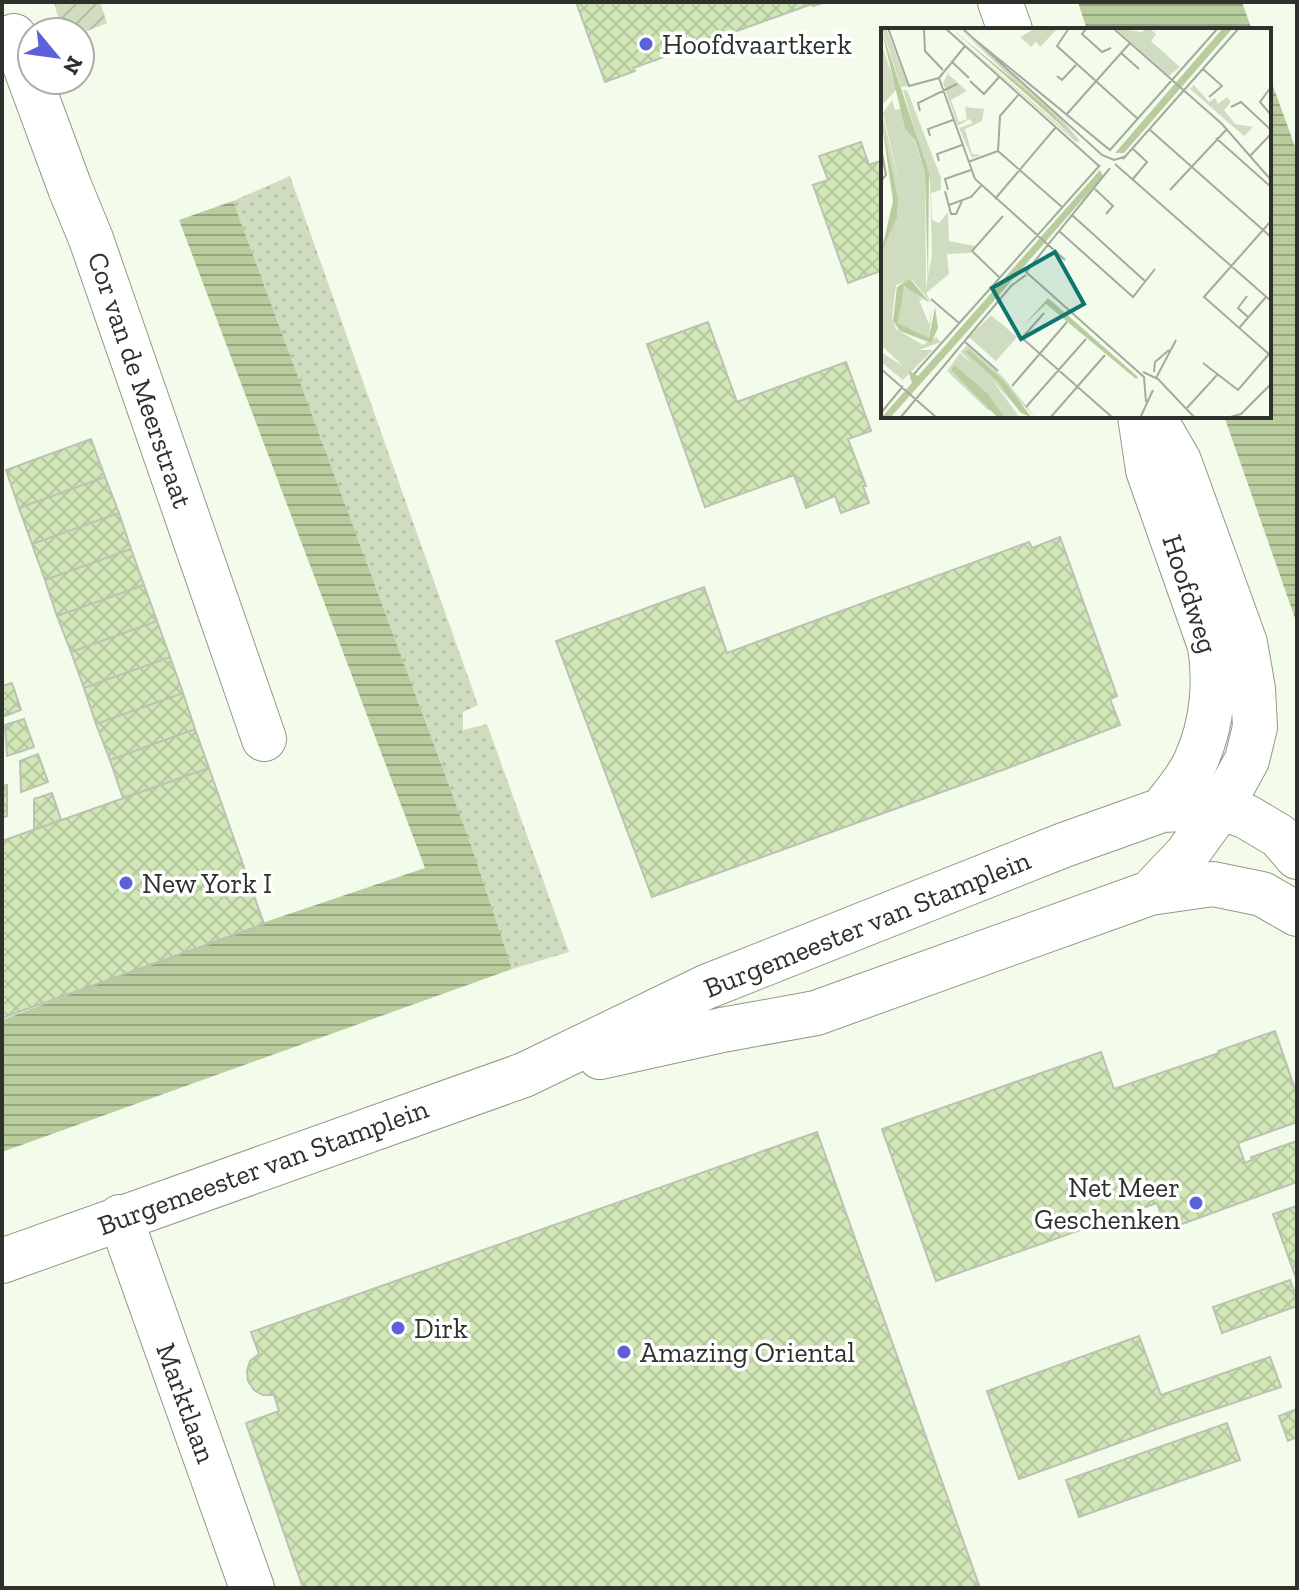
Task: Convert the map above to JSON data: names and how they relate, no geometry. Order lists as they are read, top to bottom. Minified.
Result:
{"streets":{"street":["Cor van de Meerstraat","Hoofdweg","Burgemeester van Stamplein","Marktlaan"]},"crossings":[["Hoofdweg","Burgemeester van Stamplein"],["Burgemeester van Stamplein","Marktlaan"]],"places":["Hoofdvaartkerk","New York I","Net Meer Geschenken","Dirk","Amazing Oriental"],"north":"bottom right"}
